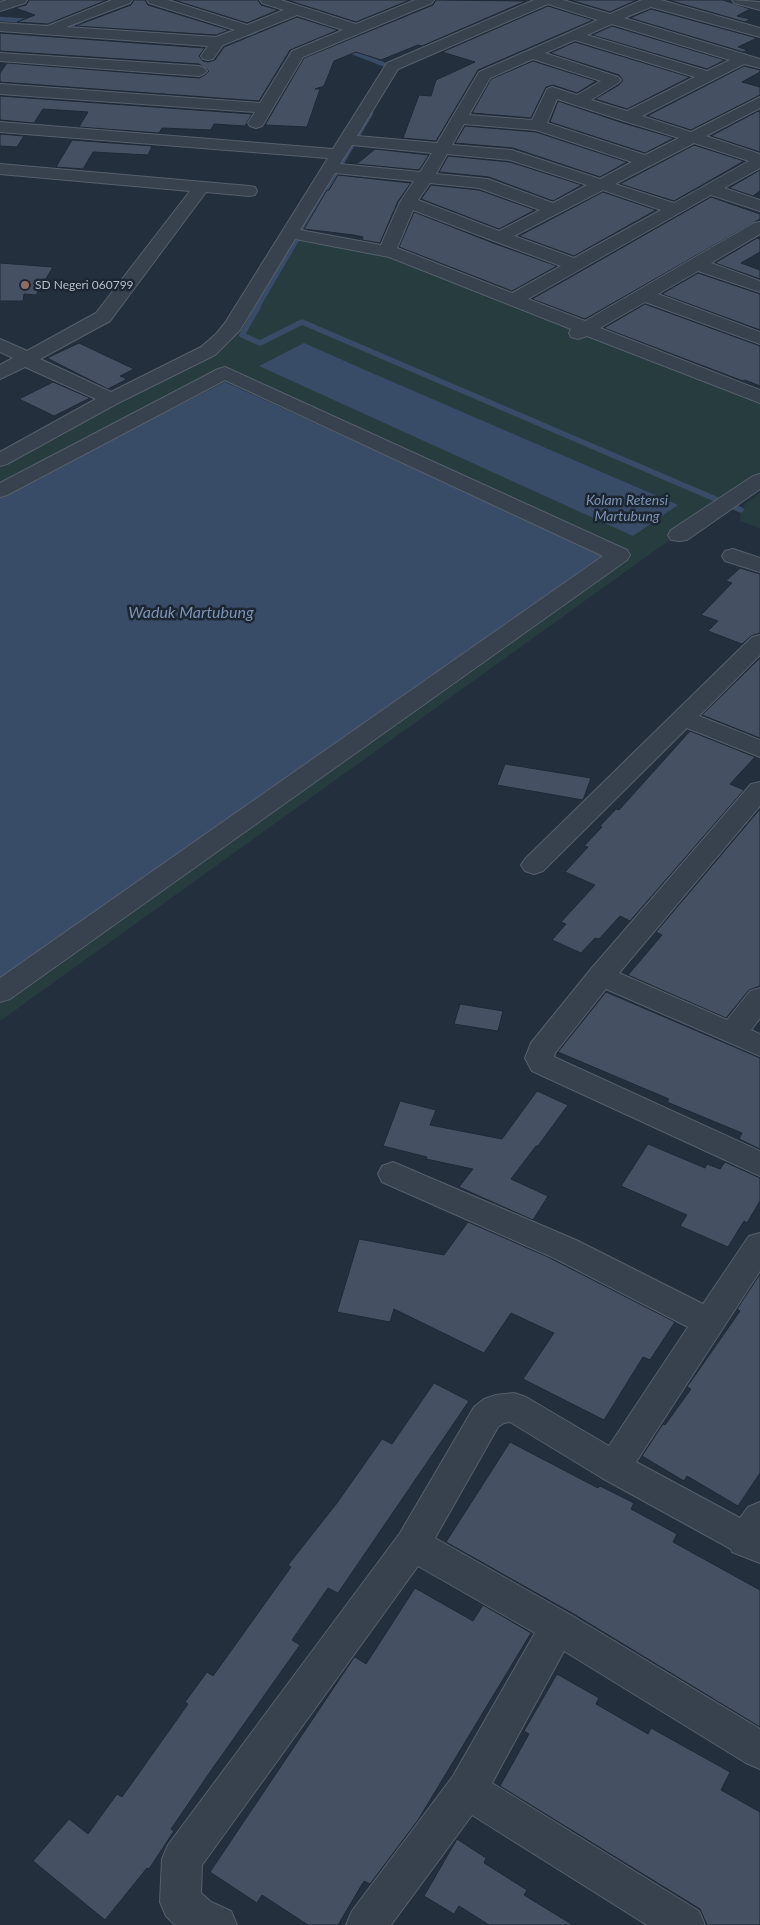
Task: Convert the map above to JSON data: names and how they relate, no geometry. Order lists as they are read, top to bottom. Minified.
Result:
{"water":["Kolam Retensi Martubung","Waduk Martubung"],"places":["SD Negeri 060799"]}
